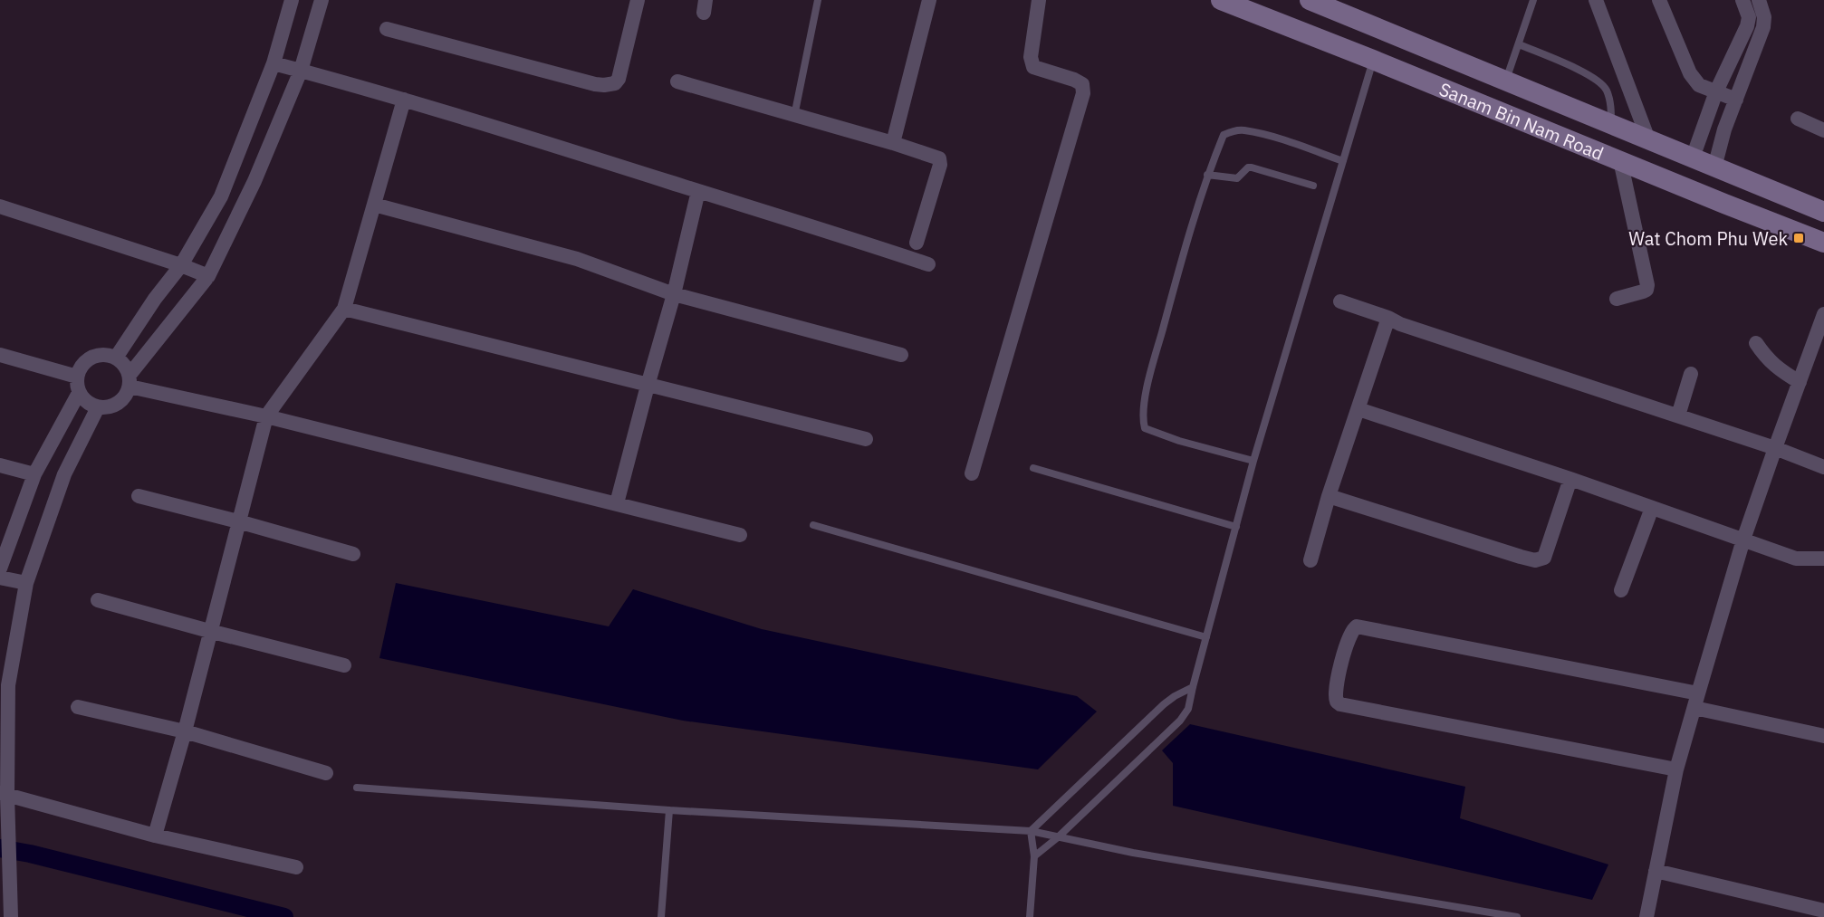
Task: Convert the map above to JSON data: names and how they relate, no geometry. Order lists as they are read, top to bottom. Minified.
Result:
{"streets":{"main road":["Sanam Bin Nam Road"]},"places":{"transit":["Wat Chom Phu Wek"]}}
